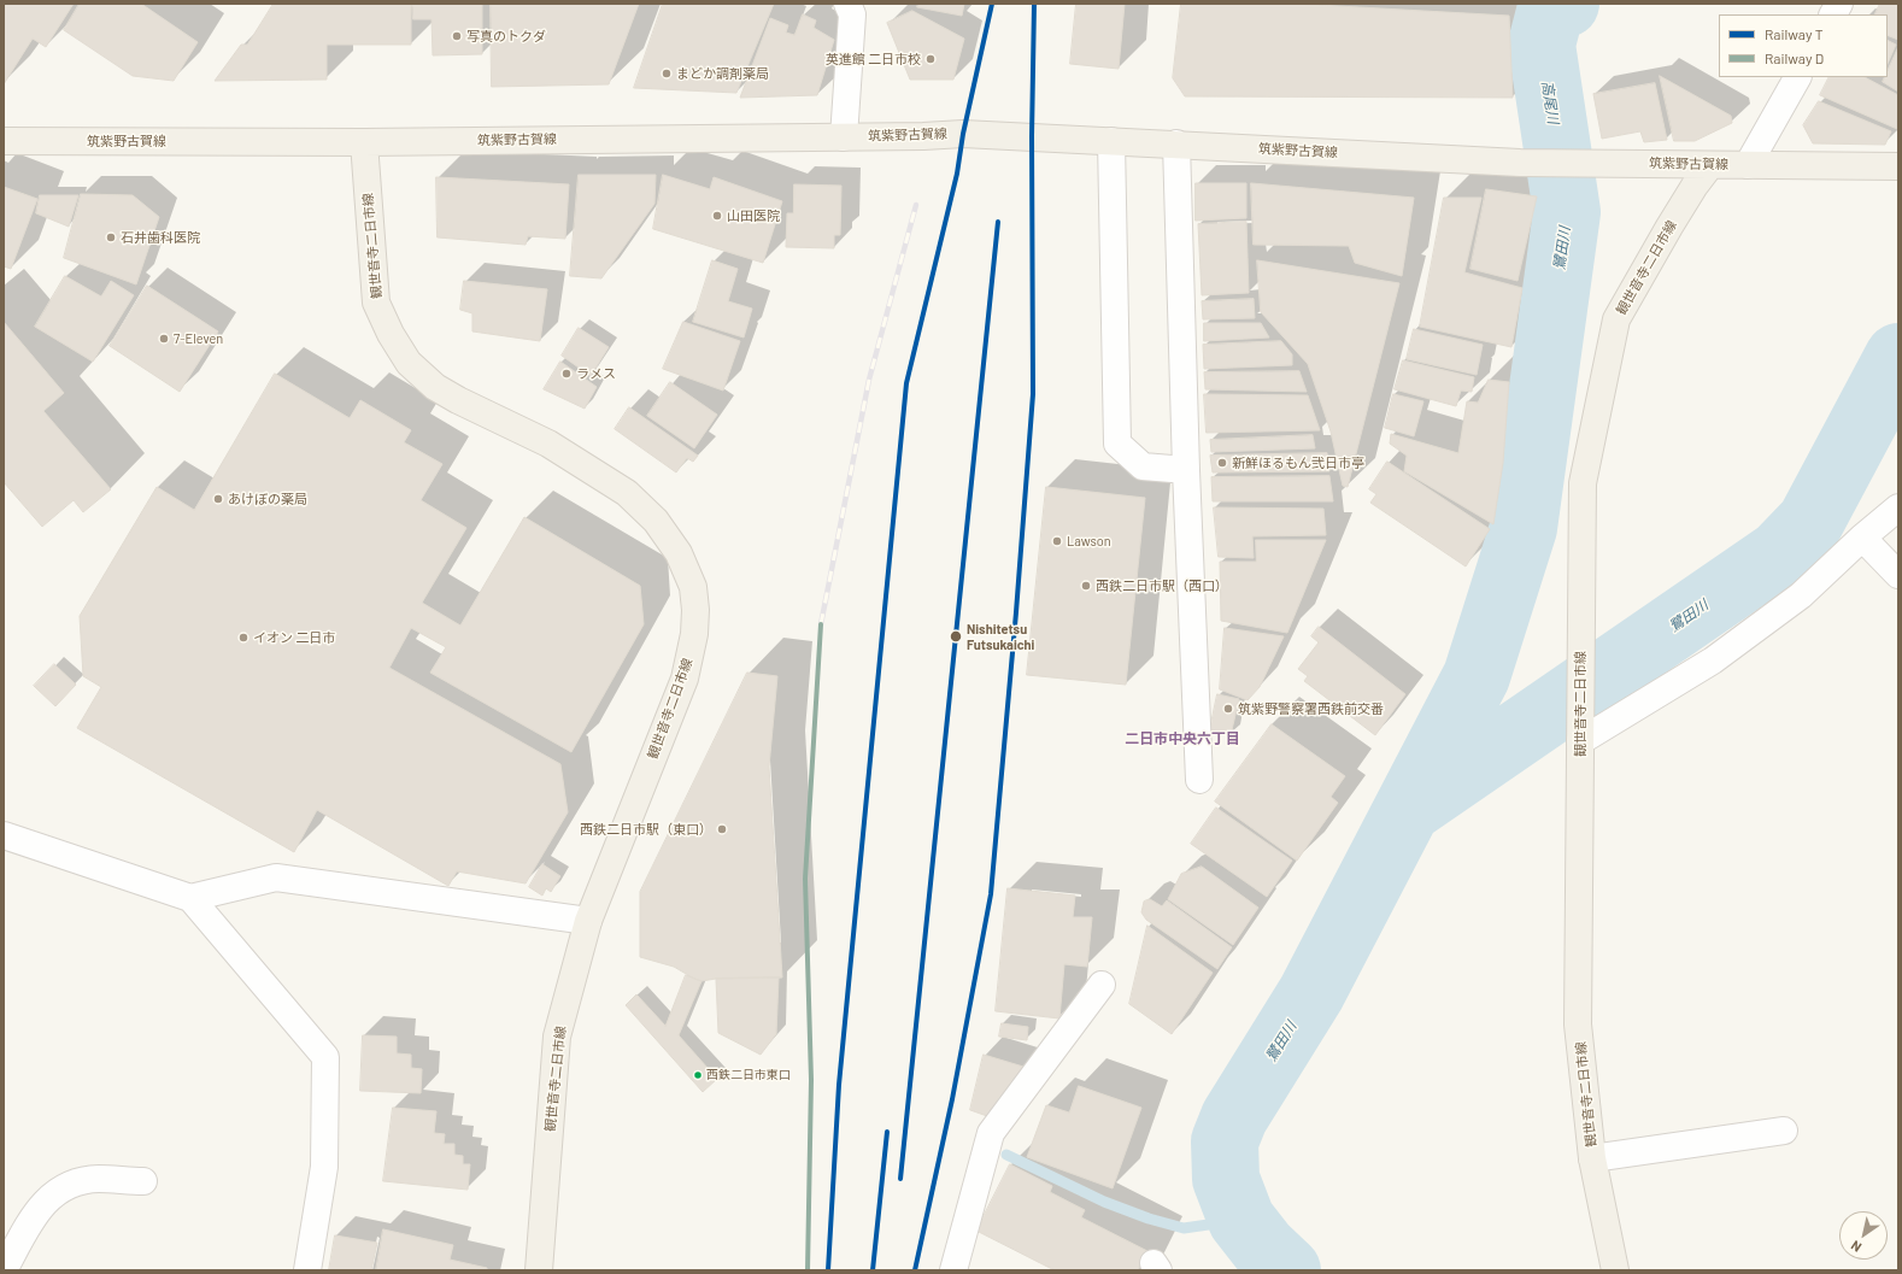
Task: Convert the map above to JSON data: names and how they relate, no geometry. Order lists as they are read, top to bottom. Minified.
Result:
{"streets":{"main road":["筑紫野古賀線","観世音寺二日市線"]},"crossings":[["筑紫野古賀線","観世音寺二日市線"]],"districts":["二日市中央六丁目"],"water":["高尾川","鷺田川"],"places":["写真のトクダ","英進館 二日市校","まどか調剤薬局","山田医院","石井歯科医院","7-Eleven","ラメス","新鮮ほるもん弐日市亭","あけぼの薬局","Lawson","西鉄二日市駅（西口）","Nishitetsu Futsukaichi","イオン 二日市","筑紫野警察署西鉄前交番","西鉄二日市駅（東口）","西鉄二日市東口"],"lines":["rail line T","rail line D"],"legend":["Railway T","Railway D"],"north":"bottom left"}
